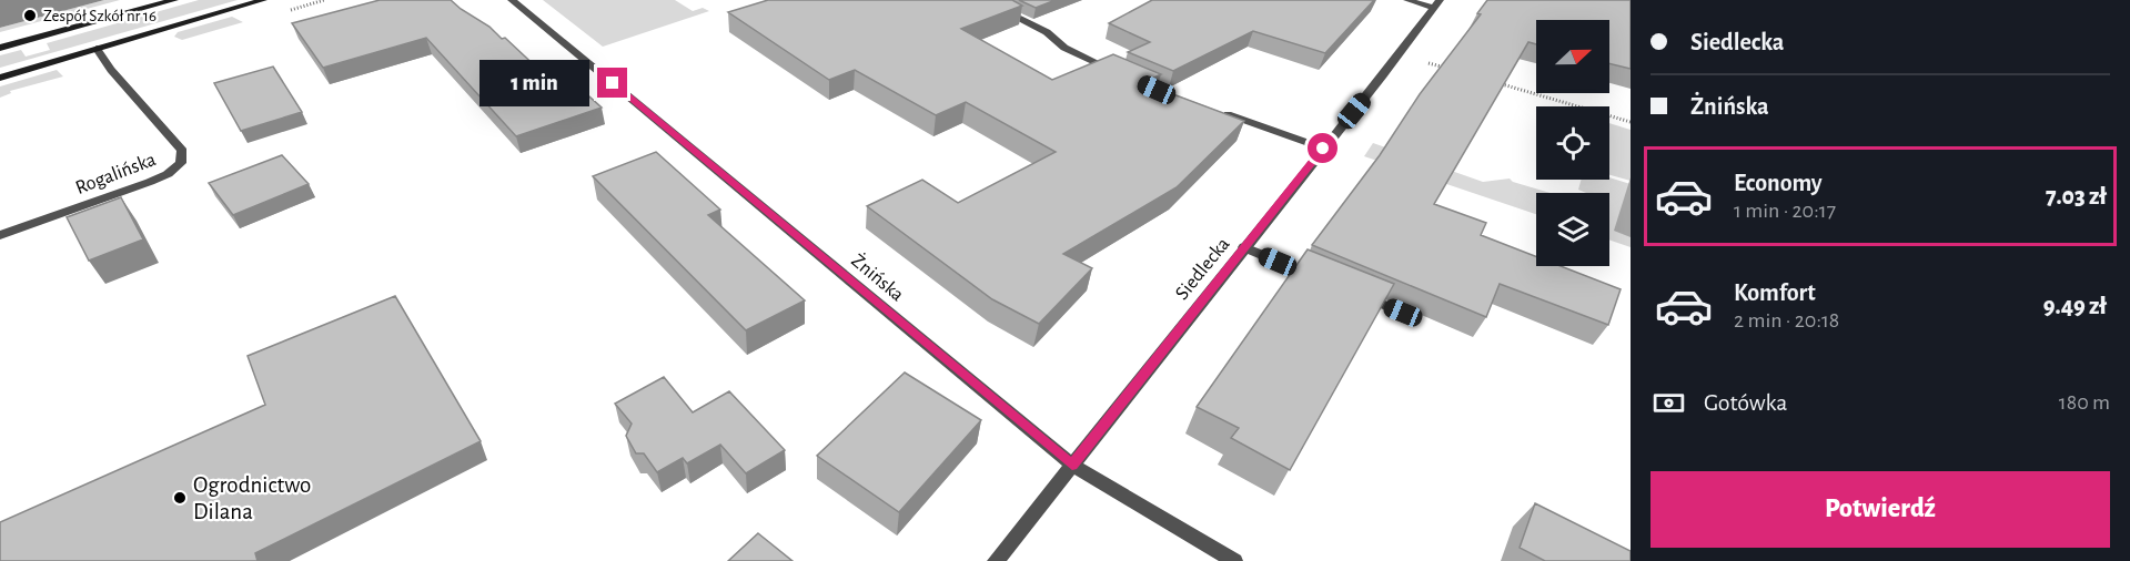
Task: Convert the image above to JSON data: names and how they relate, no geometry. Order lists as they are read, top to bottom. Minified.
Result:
{"streets":{"street":["Rogalińska","Siedlecka","Żnińska"]},"crossings":[["Siedlecka","Żnińska"]],"places":["Zespół Szkół nr 16","Ogrodnictwo Dilana"],"north":"right","page":{"banner":["Siedlecka","Żnińska"],"bubble":"1 min","list":[{"name":"Economy","note":"1 min · 20:17","value":"7.03 zł"},{"name":"Komfort","note":"2 min · 20:18","value":"9.49 zł"}],"pay":["Gotówka","180 m"],"buttons":"Potwierdź"}}
